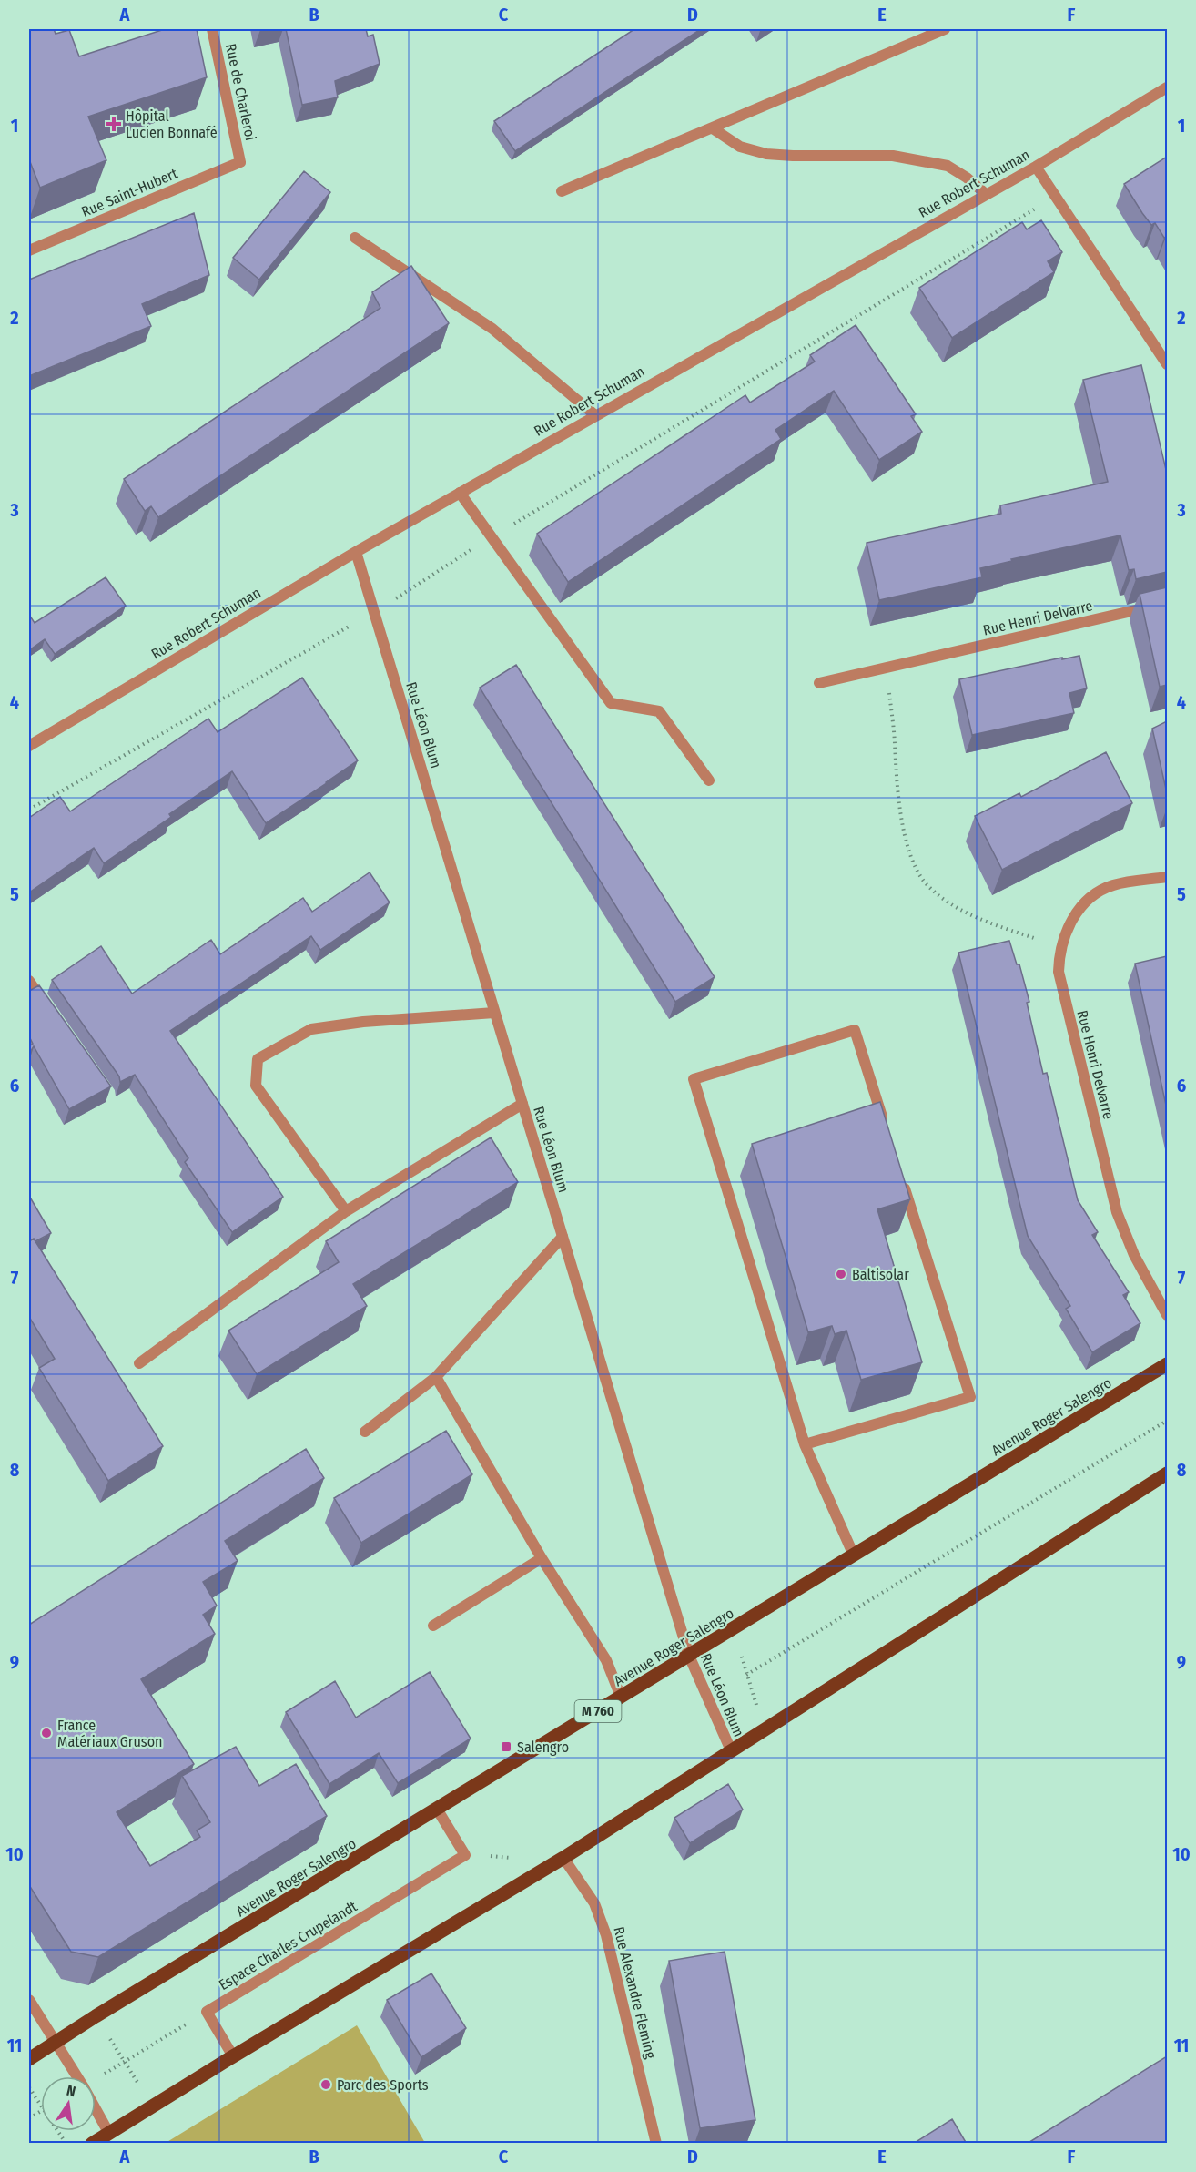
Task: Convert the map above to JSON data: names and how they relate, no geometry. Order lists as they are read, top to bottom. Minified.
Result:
{"streets":{"main road":["Avenue Roger Salengro","M 760"],"street":["Rue de Charleroi","Rue Robert Schuman","Rue Saint-Hubert","Rue Henri Delvarre","Rue Léon Blum","Espace Charles Crupelandt","Rue Alexandre Fleming"]},"crossings":[["Rue de Charleroi","Rue Saint-Hubert"],["Rue Robert Schuman","Rue Léon Blum"],["Rue Léon Blum","Avenue Roger Salengro"],["Avenue Roger Salengro","Espace Charles Crupelandt"]],"places":{"health":["Hôpital Lucien Bonnafé"],"other":["Baltisolar","France Matériaux Gruson","Parc des Sports"],"transit":["Salengro"]},"north":"top","grid":{"columns":["A","B","C","D","E","F"],"rows":["1","2","3","4","5","6","7","8","9","10","11"]}}
